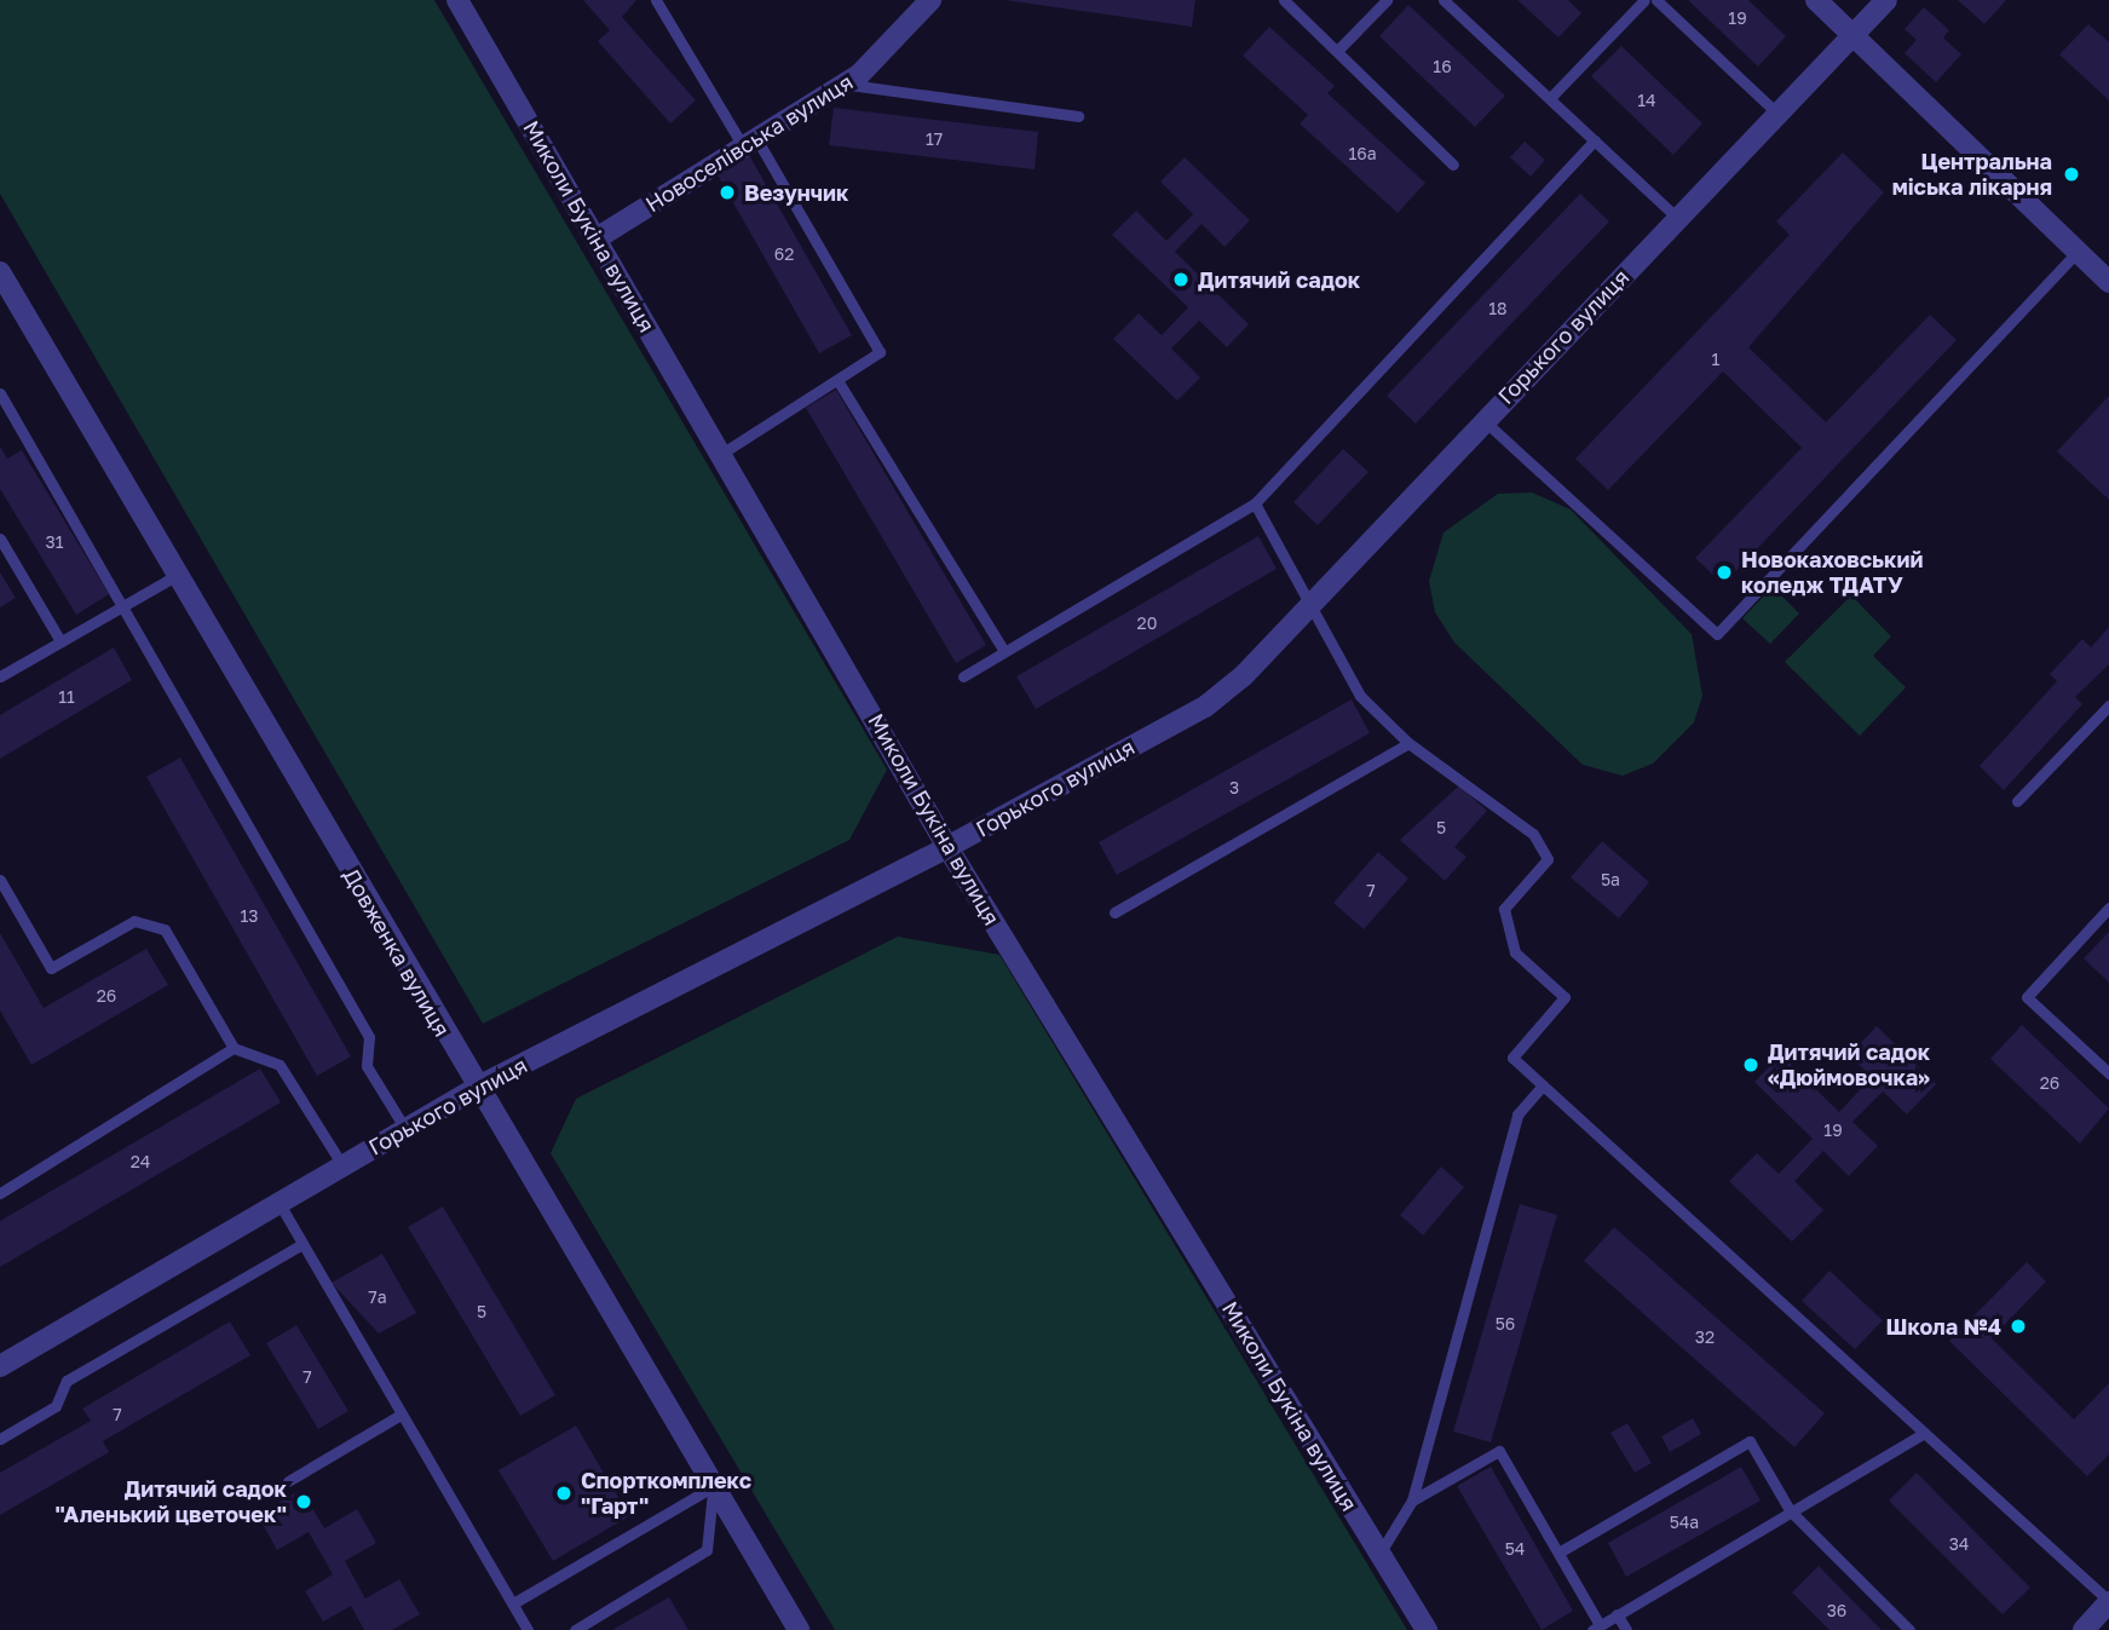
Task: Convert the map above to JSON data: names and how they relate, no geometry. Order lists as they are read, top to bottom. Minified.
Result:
{"streets":{"street":["Новоселівська вулиця","Миколи Букіна вулиця","Горького вулиця","Довженка вулиця"]},"crossings":[["Новоселівська вулиця","Миколи Букіна вулиця"],["Миколи Букіна вулиця","Горького вулиця"],["Горького вулиця","Довженка вулиця"]],"places":["Центральна міська лікарня","Везунчик","Дитячий садок","Новокаховський коледж ТДАТУ","Дитячий садок «Дюймовочка»","Школа №4","Спорткомплекс \"Гарт\"","Дитячий садок \"Аленький цветочек\""],"house_numbers":["19","16","14","17","16а","62","18","1","31","20","11","3","5","5а","7","13","26","26","19","24","7а","5","56","32","7","7","54а","34","54","36"]}
